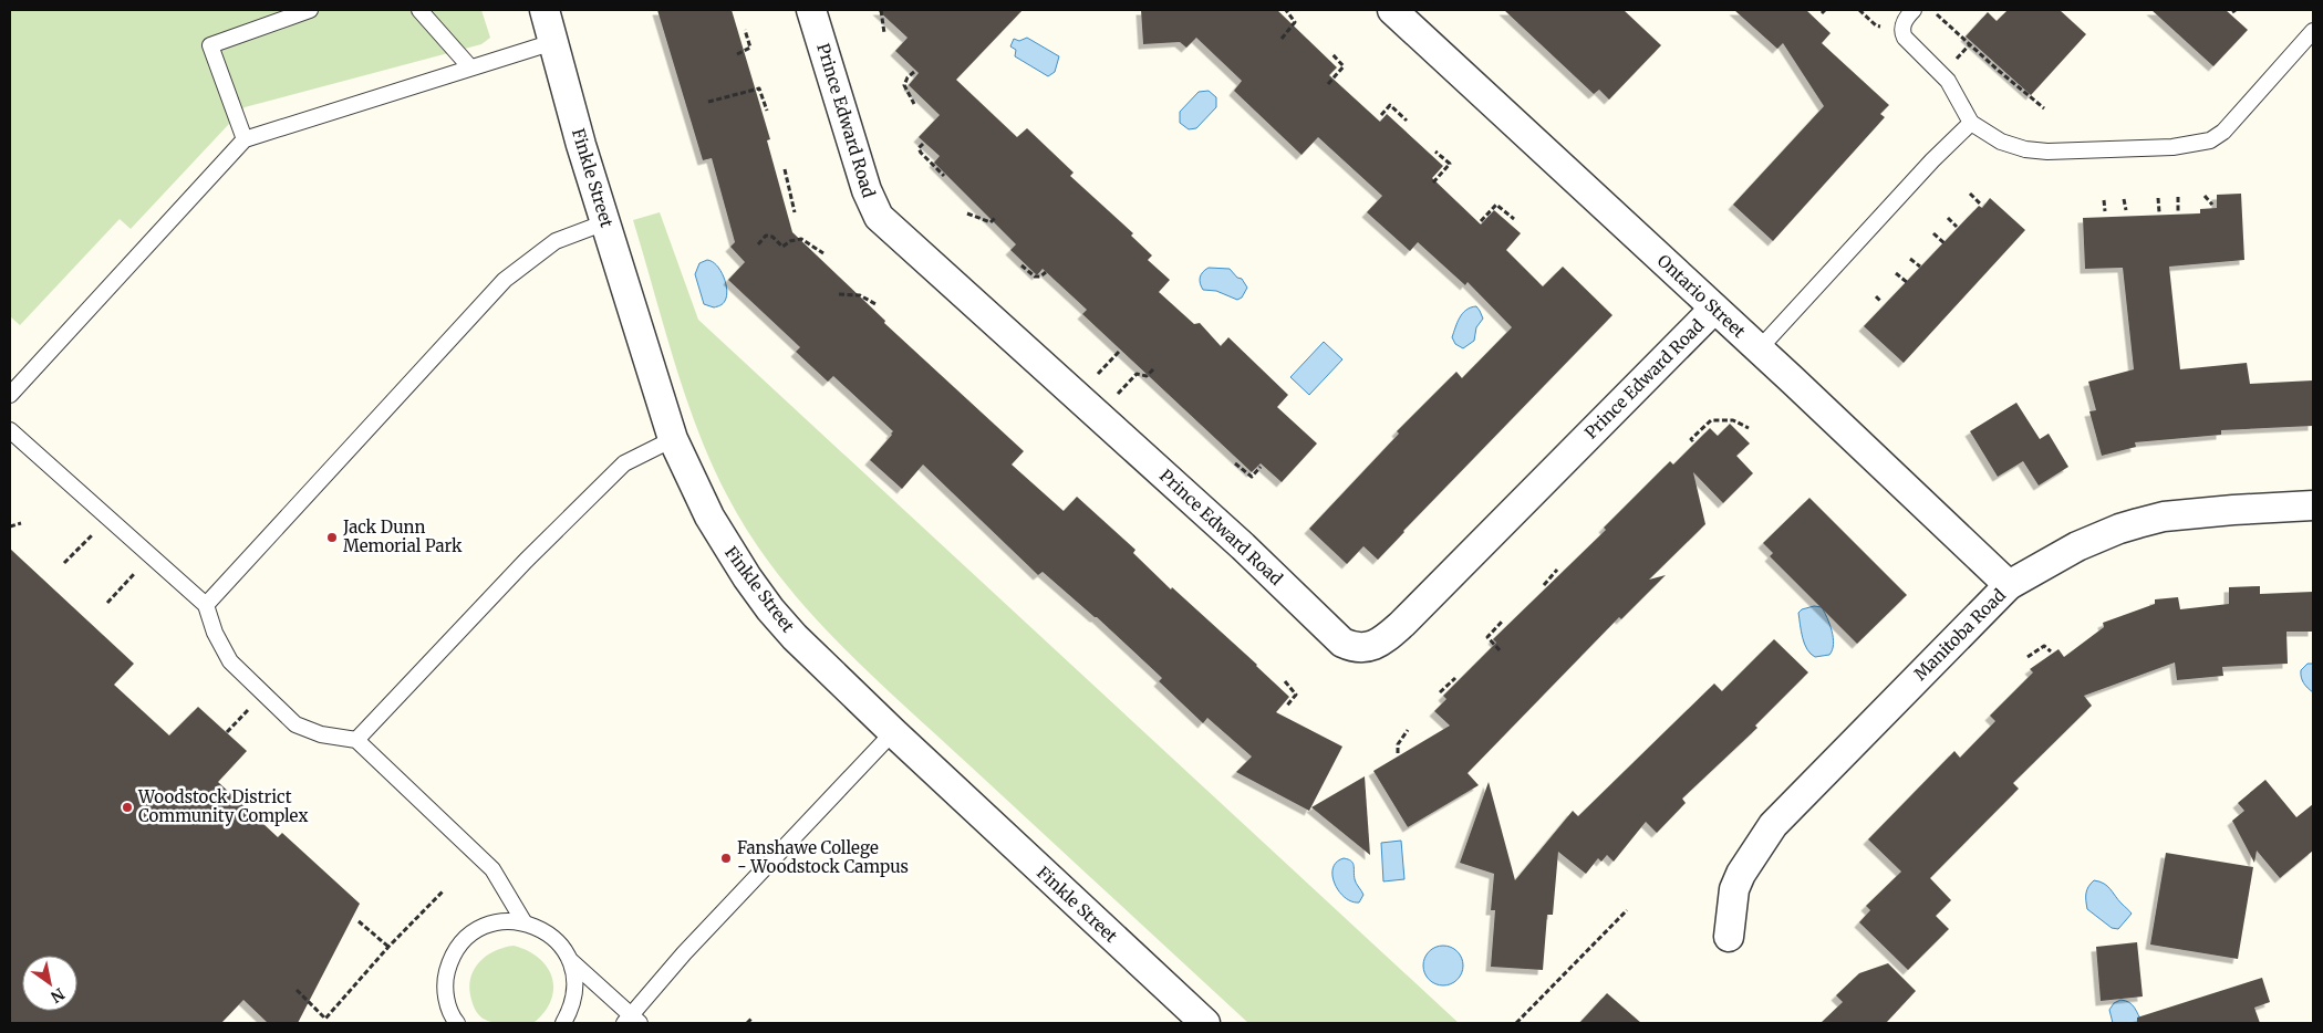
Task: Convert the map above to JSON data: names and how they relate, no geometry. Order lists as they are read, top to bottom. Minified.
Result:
{"streets":{"street":["Prince Edward Road","Finkle Street","Ontario Street","Manitoba Road"]},"crossings":[["Prince Edward Road","Ontario Street"],["Ontario Street","Manitoba Road"]],"places":["Jack Dunn Memorial Park","Woodstock District Community Complex","Fanshawe College - Woodstock Campus"],"north":"bottom right"}
